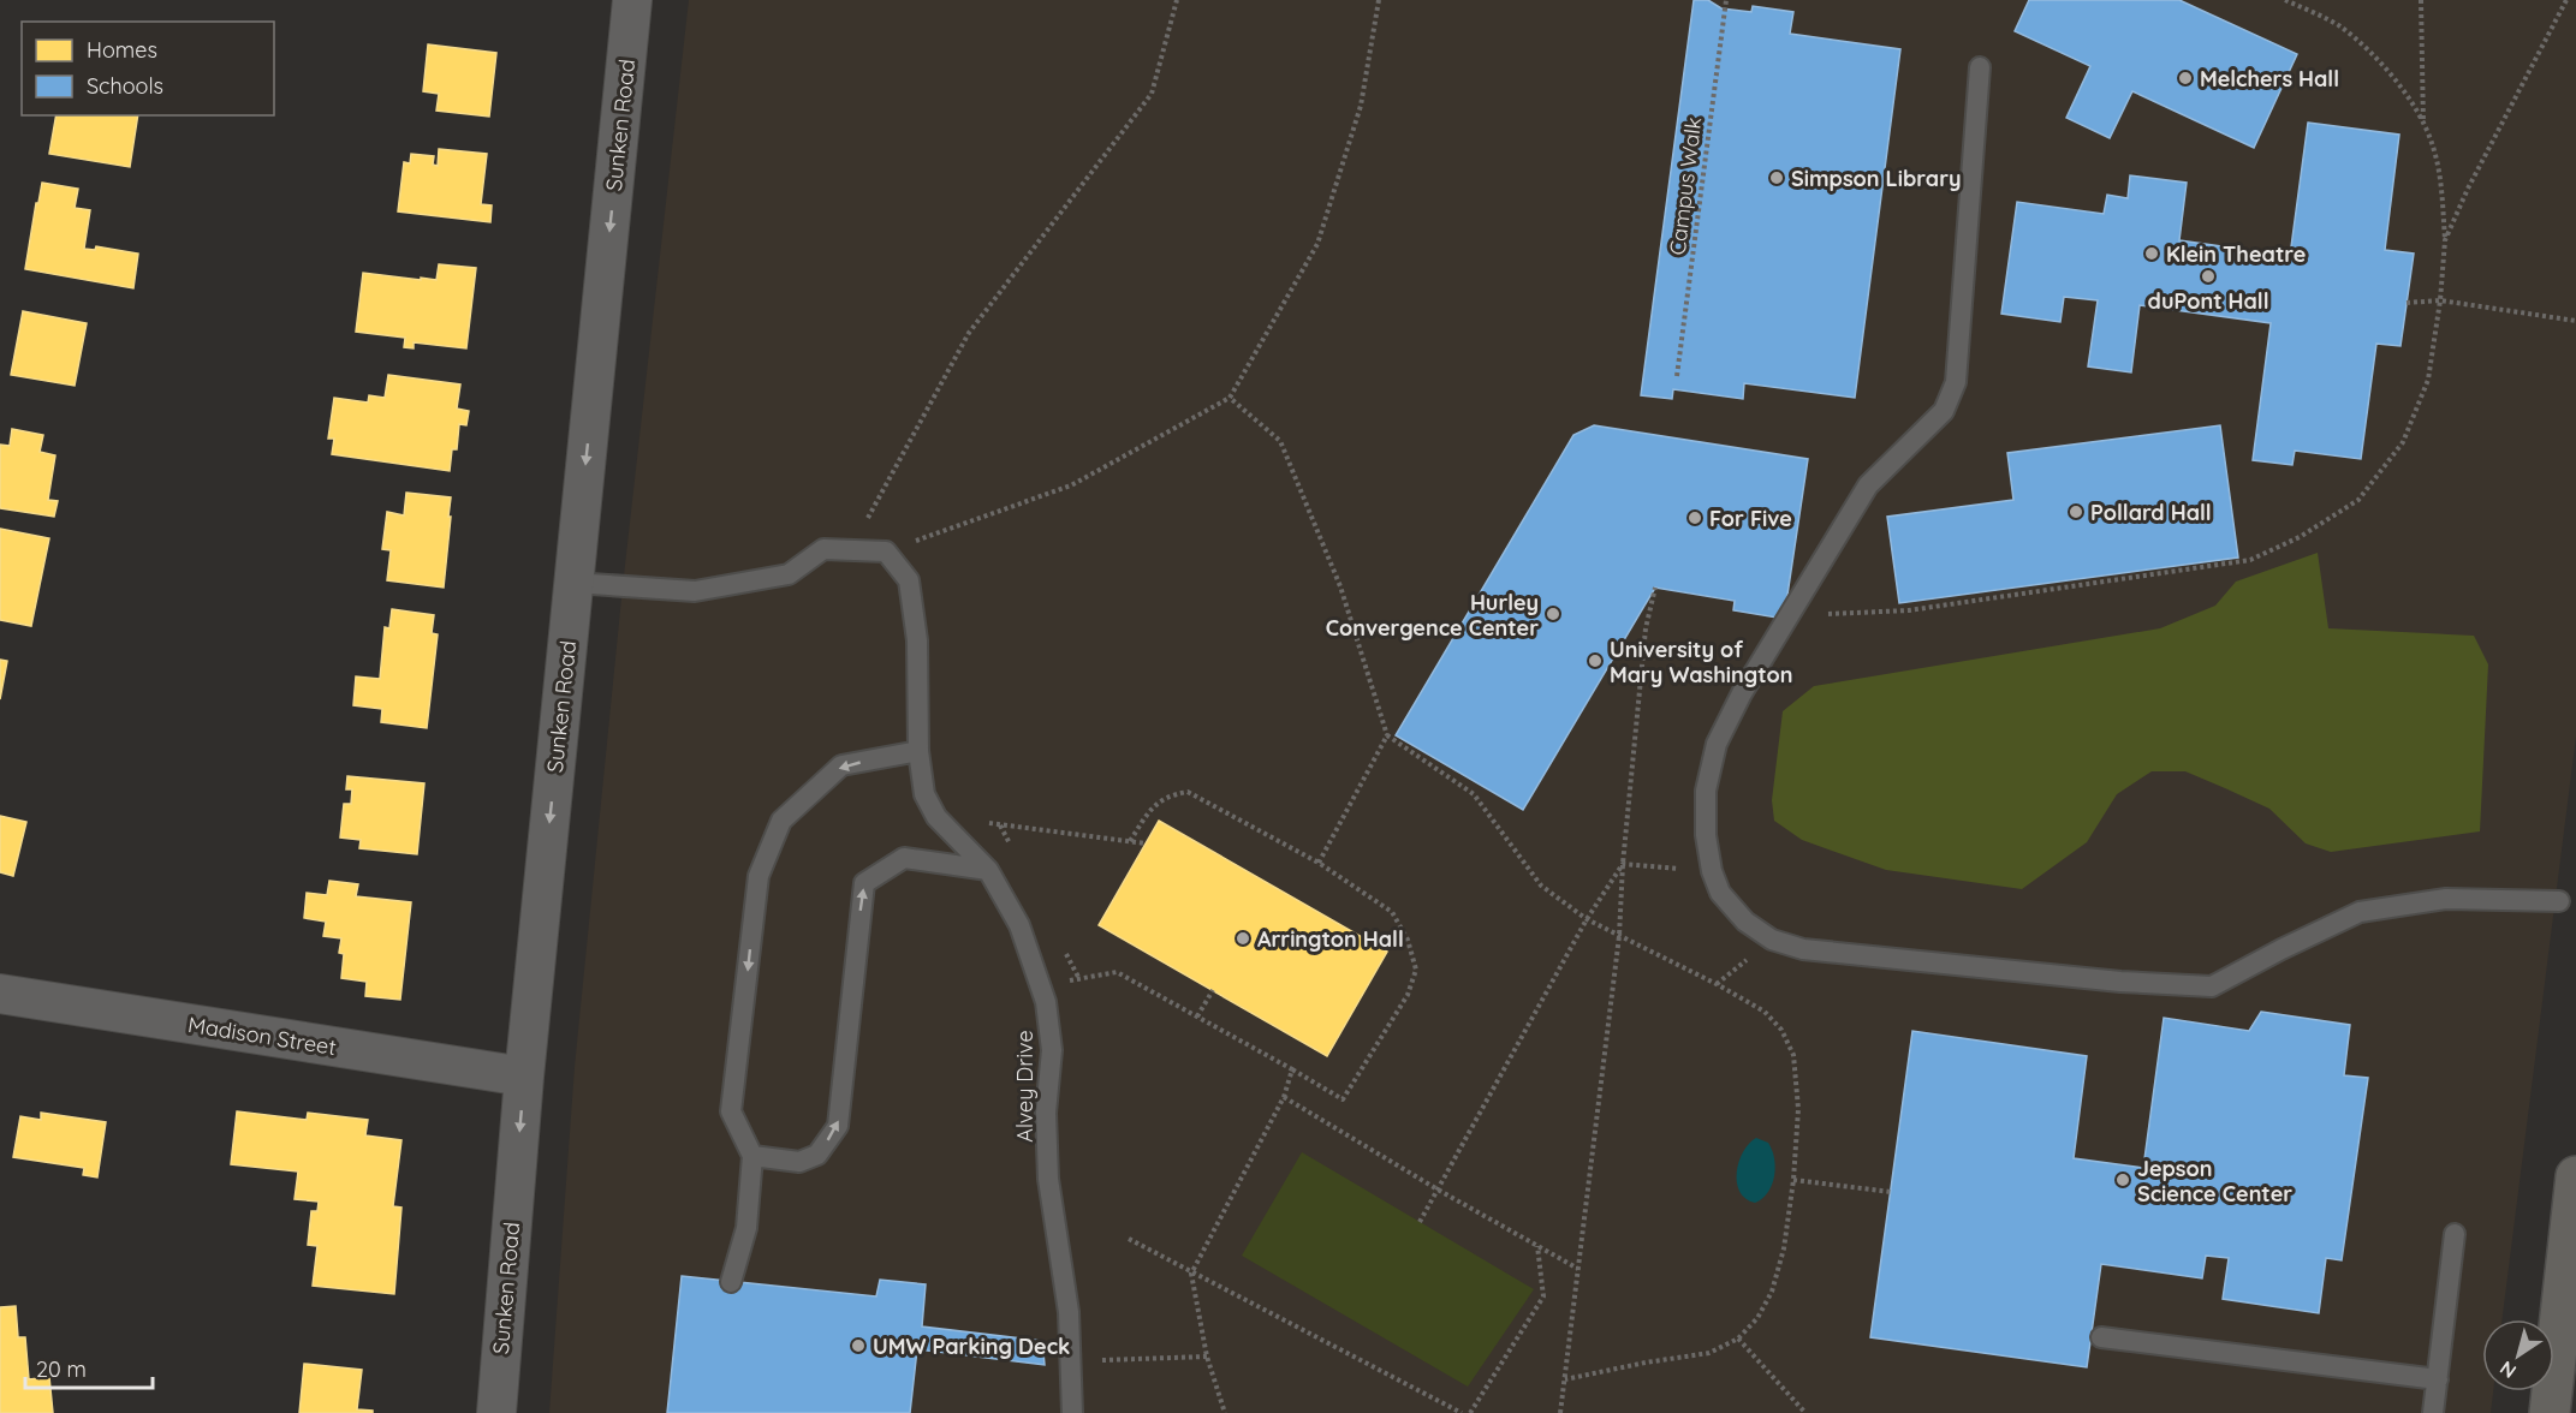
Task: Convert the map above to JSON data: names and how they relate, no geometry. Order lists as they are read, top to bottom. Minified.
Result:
{"streets":{"street":["Sunken Road","Madison Street"],"lane":["Alvey Drive"],"path":["Campus Walk"]},"crossings":[["Sunken Road","Madison Street"]],"one_way":["Sunken Road"],"places":["Melchers Hall","Simpson Library","Klein Theatre","duPont Hall","Pollard Hall","For Five","Hurley Convergence Center","University of Mary Washington","Arrington Hall","Jepson Science Center","UMW Parking Deck"],"legend":["Homes","Schools"],"scale_bar":"20 m","north":"bottom left"}
